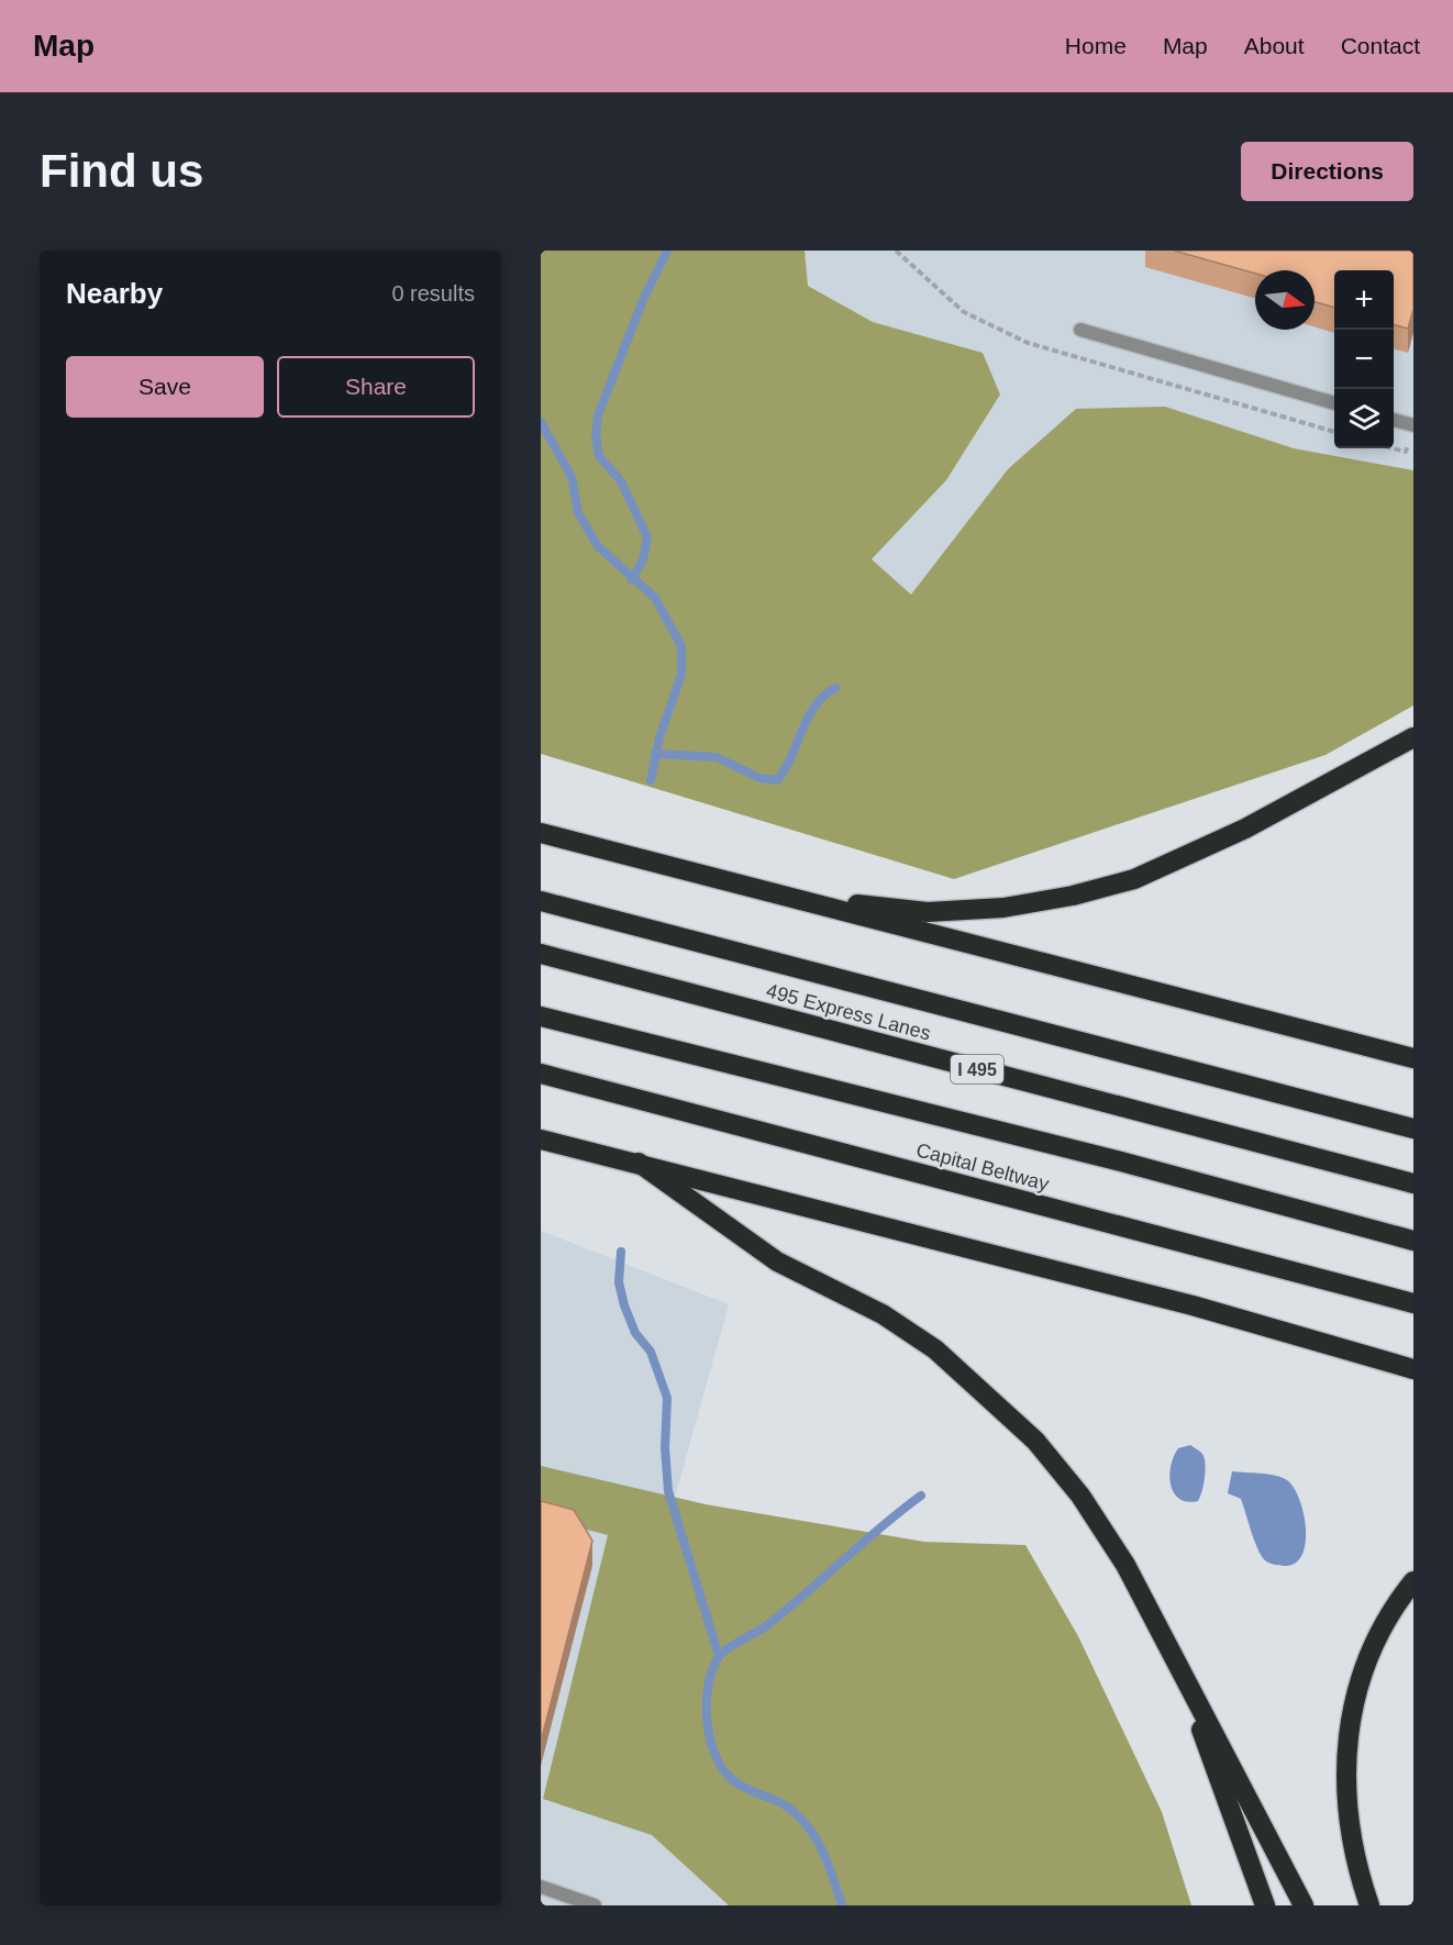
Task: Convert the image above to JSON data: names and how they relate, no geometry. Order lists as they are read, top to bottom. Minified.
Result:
{"streets":{"highway":["495 Express Lanes","I 495","Capital Beltway"]},"north":"right","page":{"header":"Map","nav":["Home","Map","About","Contact"],"buttons":["Directions",["Save","Share"]],"title":"Find us","heading":["Nearby","0 results"],"map_buttons":["+","−"]}}
